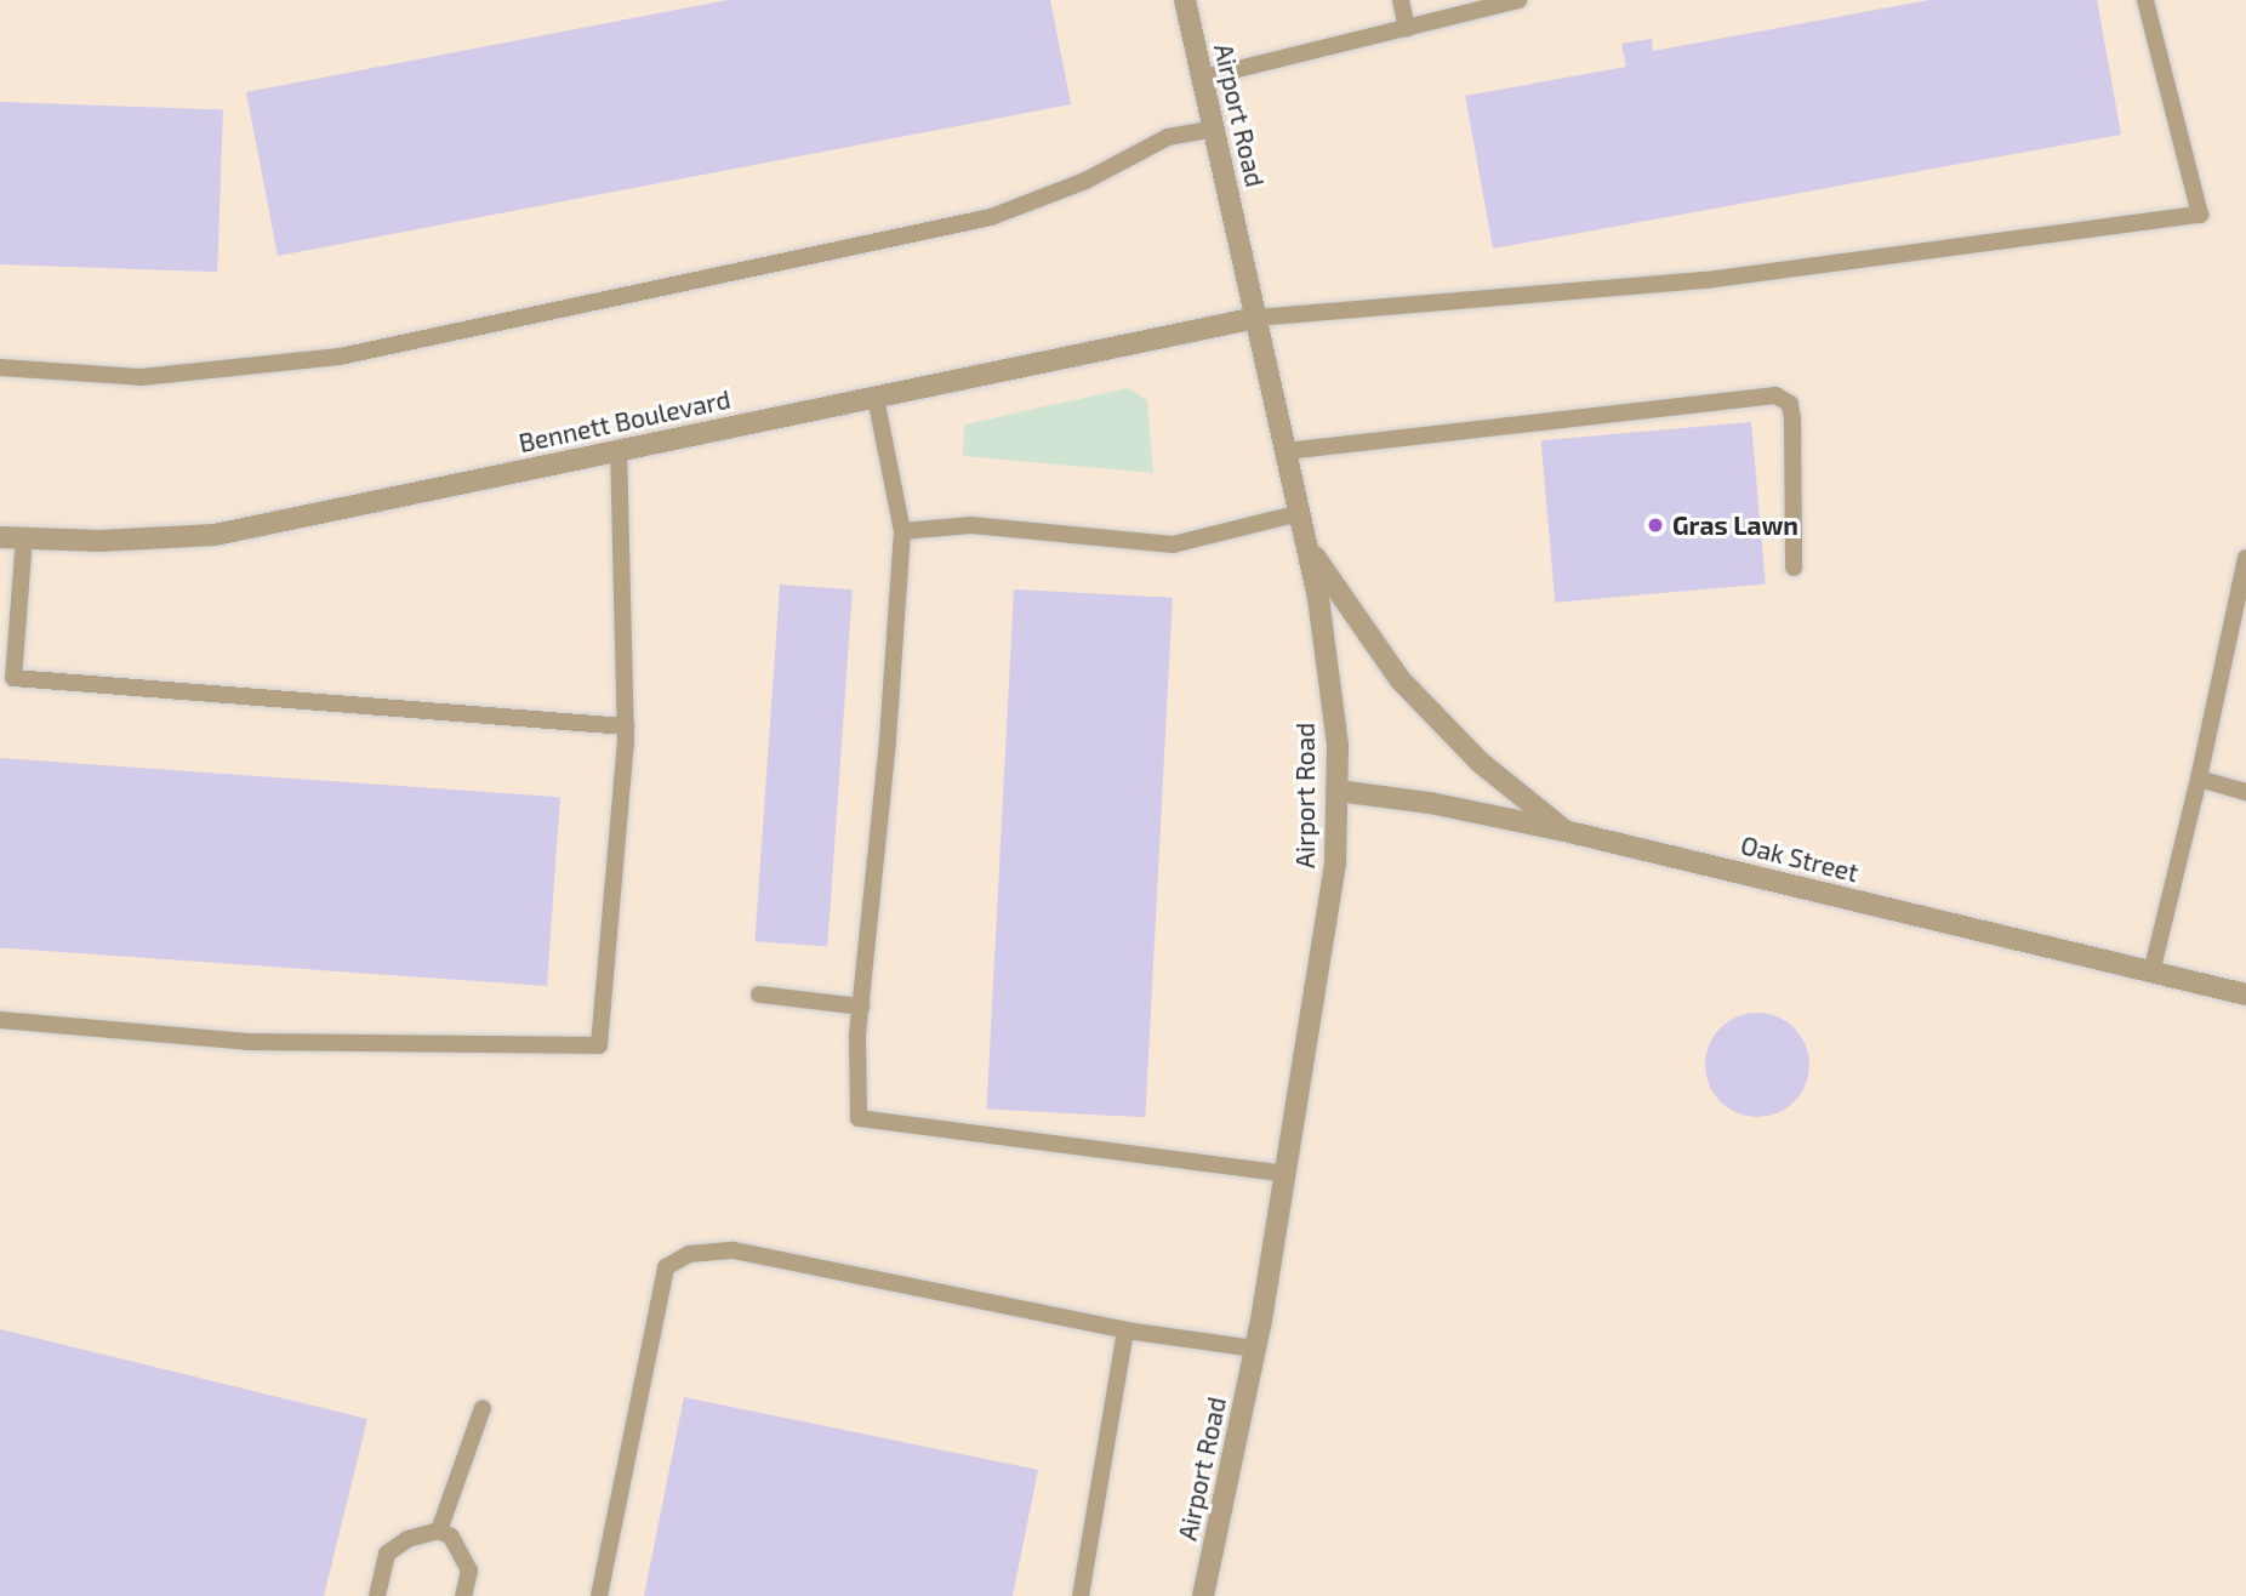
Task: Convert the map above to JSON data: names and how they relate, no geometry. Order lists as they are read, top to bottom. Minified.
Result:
{"streets":{"street":["Airport Road","Bennett Boulevard","Oak Street"]},"crossings":[["Airport Road","Bennett Boulevard"],["Airport Road","Oak Street"]],"places":["Gras Lawn"]}
